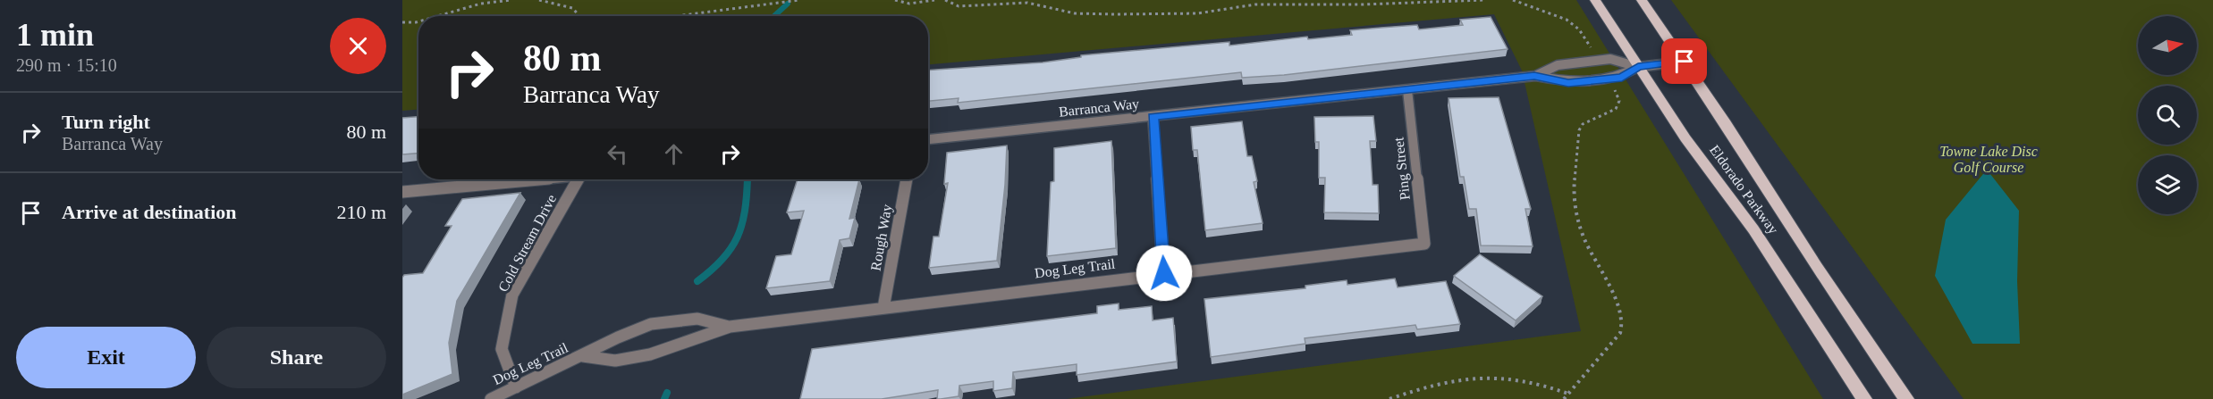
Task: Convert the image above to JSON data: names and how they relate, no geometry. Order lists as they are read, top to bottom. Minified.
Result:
{"streets":{"main road":["Eldorado Parkway"],"street":["Barranca Way","Ping Street","Rough Way","Cold Stream Drive","Dog Leg Trail"]},"crossings":[["Barranca Way","Ping Street"],["Barranca Way","Eldorado Parkway"],["Ping Street","Dog Leg Trail"],["Rough Way","Dog Leg Trail"],["Cold Stream Drive","Dog Leg Trail"]],"parks":["Towne Lake Disc Golf Course"],"north":"right","page":{"heading":["1 min","290 m · 15:10"],"turn":["80 m","Barranca Way"],"list":[{"name":"Turn right","note":"Barranca Way","value":"80 m"},{"name":"Arrive at destination","value":"210 m"}],"buttons":["Exit","Share"]}}
